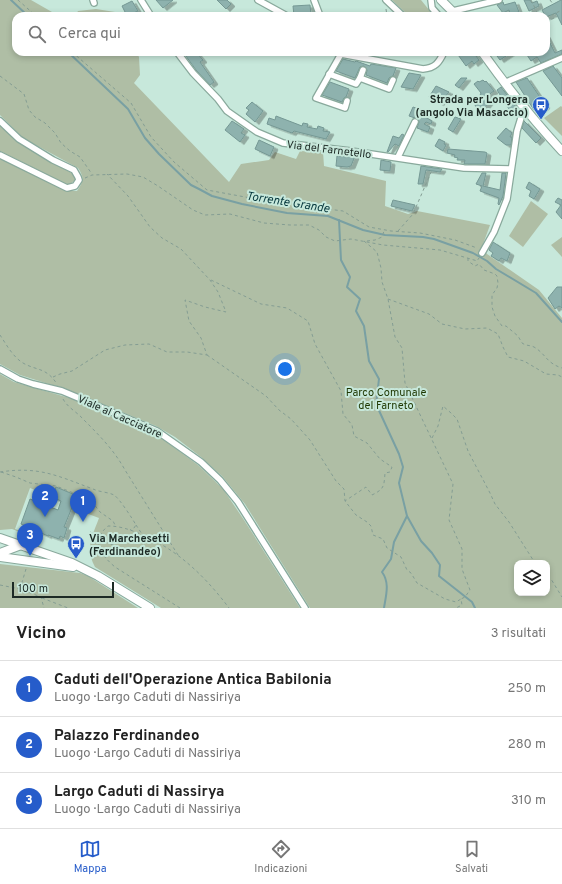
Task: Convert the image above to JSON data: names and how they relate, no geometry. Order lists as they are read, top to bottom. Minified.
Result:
{"streets":{"street":["Via del Farnetello","Viale al Cacciatore"]},"water":["Torrente Grande"],"parks":["Parco Comunale del Farneto"],"places":{"bus stop":["Strada per Longera (angolo Via Masaccio)","Via Marchesetti (Ferdinandeo)"]},"scale_bar":"100 m","page":{"search":"Cerca qui","pins":["2","1","3"],"scale":"100 m","heading":["Vicino","3 risultati"],"list":[{"mark":"1","name":"Caduti dell'Operazione Antica Babilonia","note":"Luogo · Largo Caduti di Nassiriya","value":"250 m"},{"mark":"2","name":"Palazzo Ferdinandeo","note":"Luogo · Largo Caduti di Nassiriya","value":"280 m"},{"mark":"3","name":"Largo Caduti di Nassirya","note":"Luogo · Largo Caduti di Nassiriya","value":"310 m"}],"nav":["Mappa","Indicazioni","Salvati"]}}
